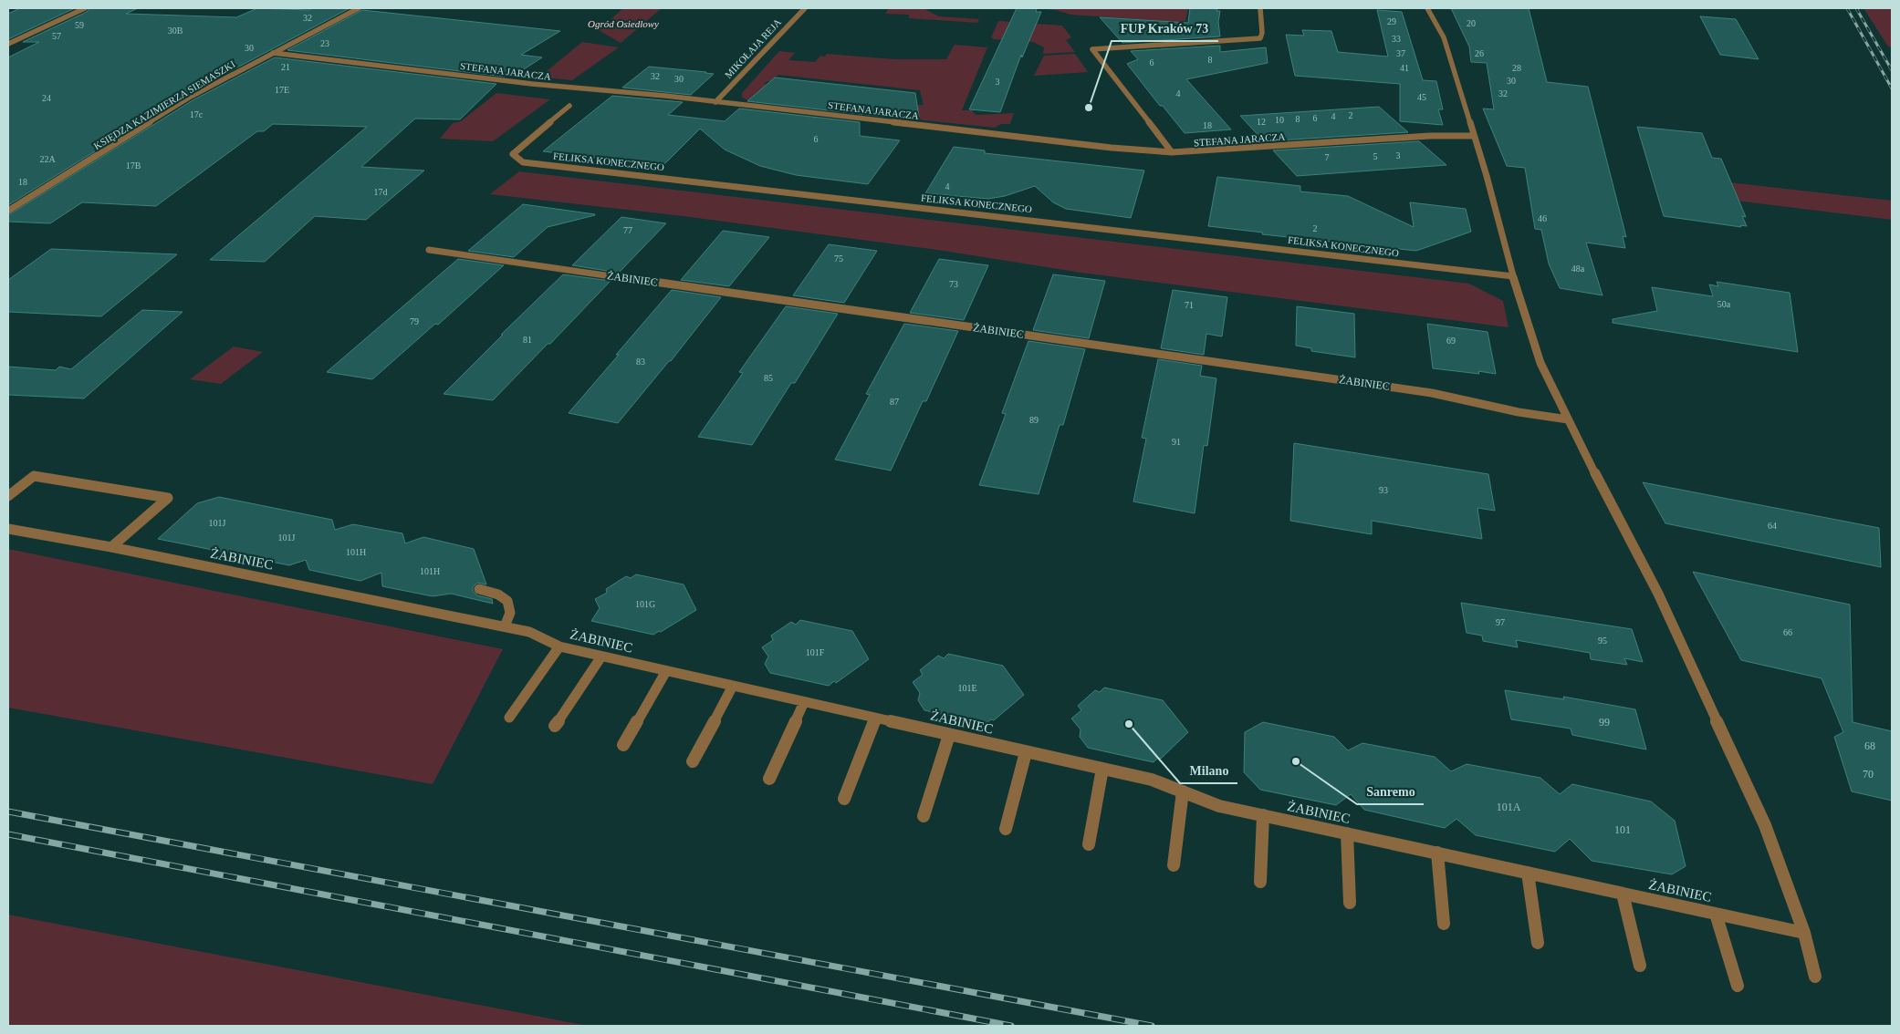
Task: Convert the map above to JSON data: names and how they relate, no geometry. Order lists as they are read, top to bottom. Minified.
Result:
{"streets":{"street":["MIKOŁAJA REJA","STEFANA JARACZA","KSIĘDZA KAZIMIERZA SIEMASZKI","FELIKSA KONECZNEGO","ŻABINIEC"]},"crossings":[["MIKOŁAJA REJA","STEFANA JARACZA"],["STEFANA JARACZA","KSIĘDZA KAZIMIERZA SIEMASZKI"]],"parks":["Ogród Osiedlowy"],"places":["FUP Kraków 73","Milano","Sanremo"],"house_numbers":["32","29","20","59","30B","57","33","23","30","37","26","8","6","21","41","28","32","30","30","3","17E","4","32","45","24","17c","2","4","6","8","10","12","18","6","3","5","7","22A","17B","18","4","17d","46","2","77","75","48a","73","50a","71","79","81","69","83","85","87","89","91","93","101J","64","101J","101H","101H","101G","97","66","95","101F","101E","99","68","70","101A","101"]}
